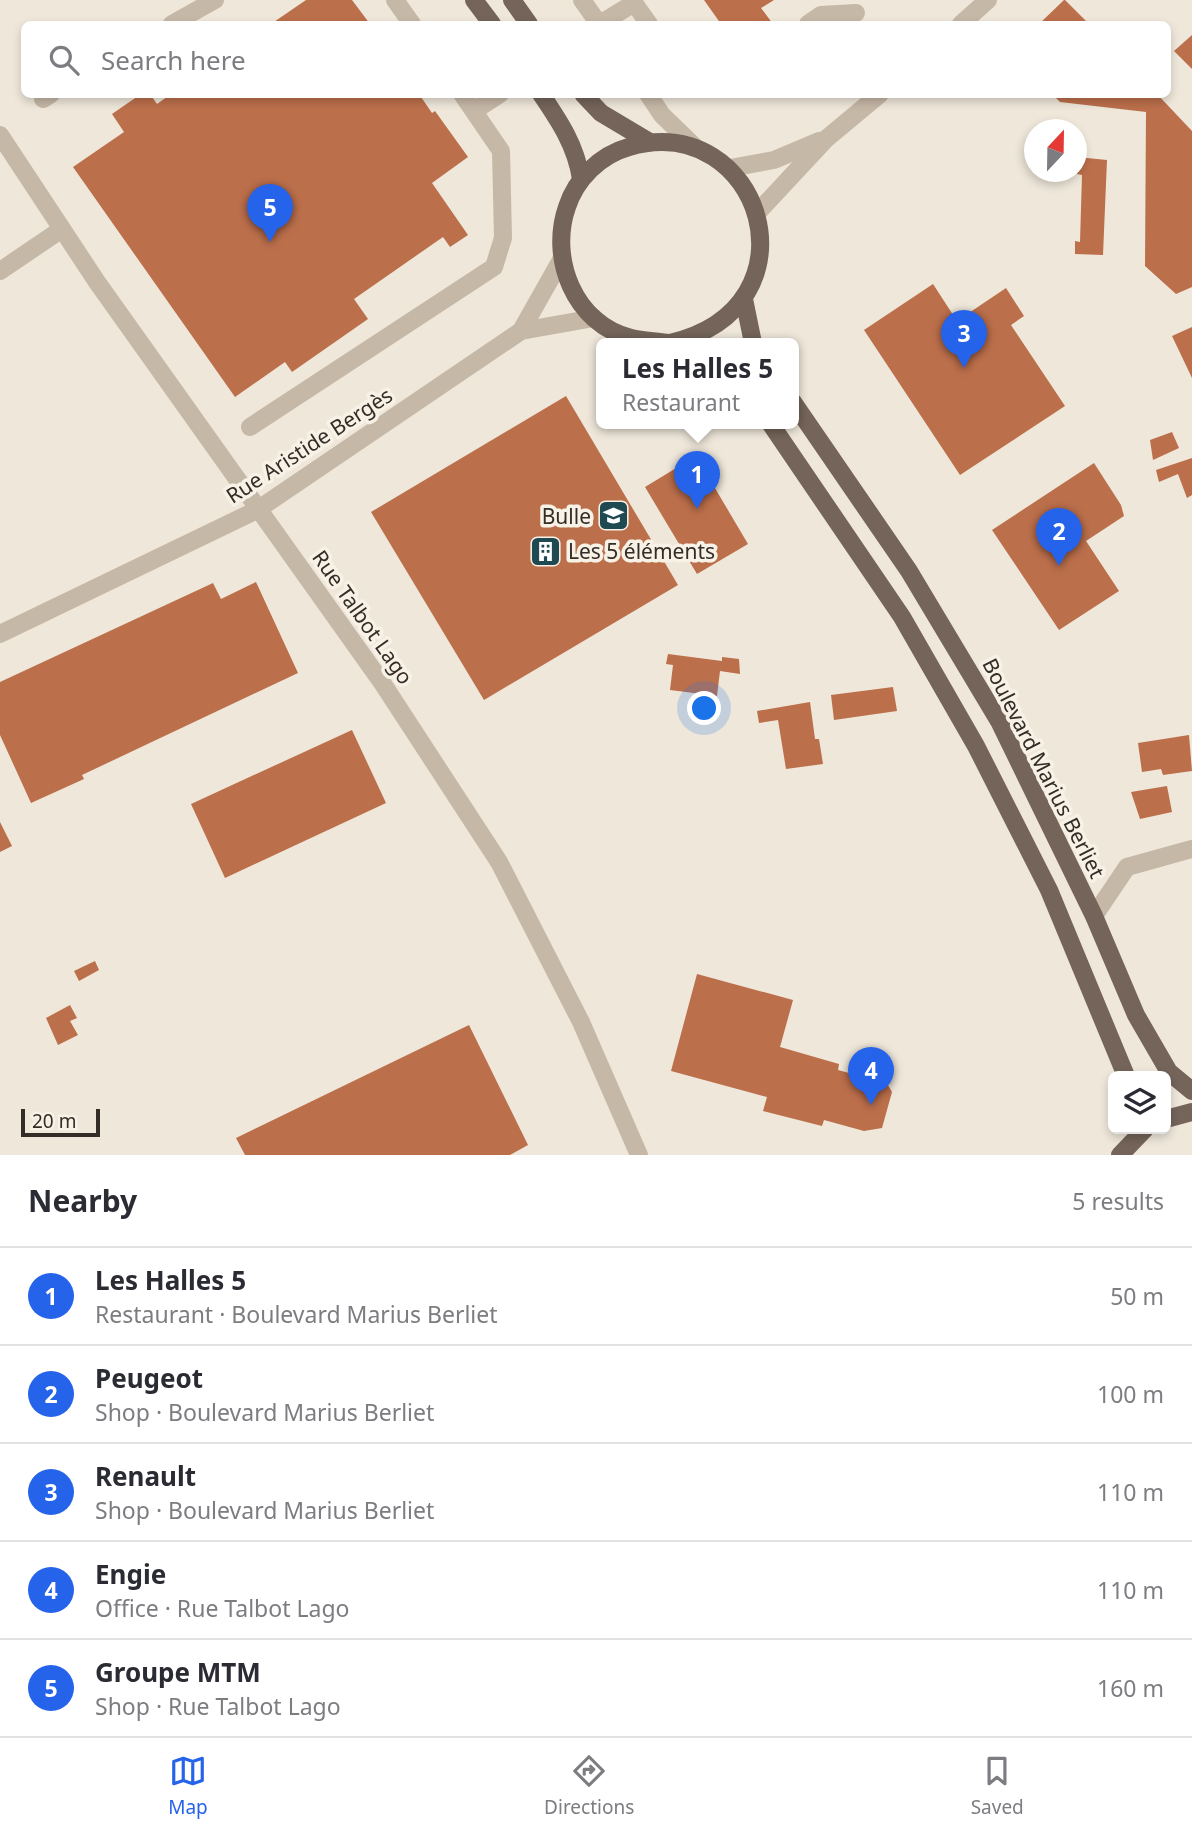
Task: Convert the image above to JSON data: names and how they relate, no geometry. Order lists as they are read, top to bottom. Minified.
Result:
{"streets":{"main road":["Boulevard Marius Berliet"],"street":["Rue Aristide Bergès","Rue Talbot Lago"]},"crossings":[["Rue Aristide Bergès","Rue Talbot Lago"]],"places":{"school or university":["Bulle"],"building":["Les 5 éléments"]},"scale_bar":"20 m","north":"top","page":{"search":"Search here","pins":["5","3","1","2","4"],"popup":["Les Halles 5","Restaurant"],"scale":"20 m","heading":["Nearby","5 results"],"list":[{"mark":"1","name":"Les Halles 5","note":"Restaurant · Boulevard Marius Berliet","value":"50 m"},{"mark":"2","name":"Peugeot","note":"Shop · Boulevard Marius Berliet","value":"100 m"},{"mark":"3","name":"Renault","note":"Shop · Boulevard Marius Berliet","value":"110 m"},{"mark":"4","name":"Engie","note":"Office · Rue Talbot Lago","value":"110 m"},{"mark":"5","name":"Groupe MTM","note":"Shop · Rue Talbot Lago","value":"160 m"}],"nav":["Map","Directions","Saved"]}}
